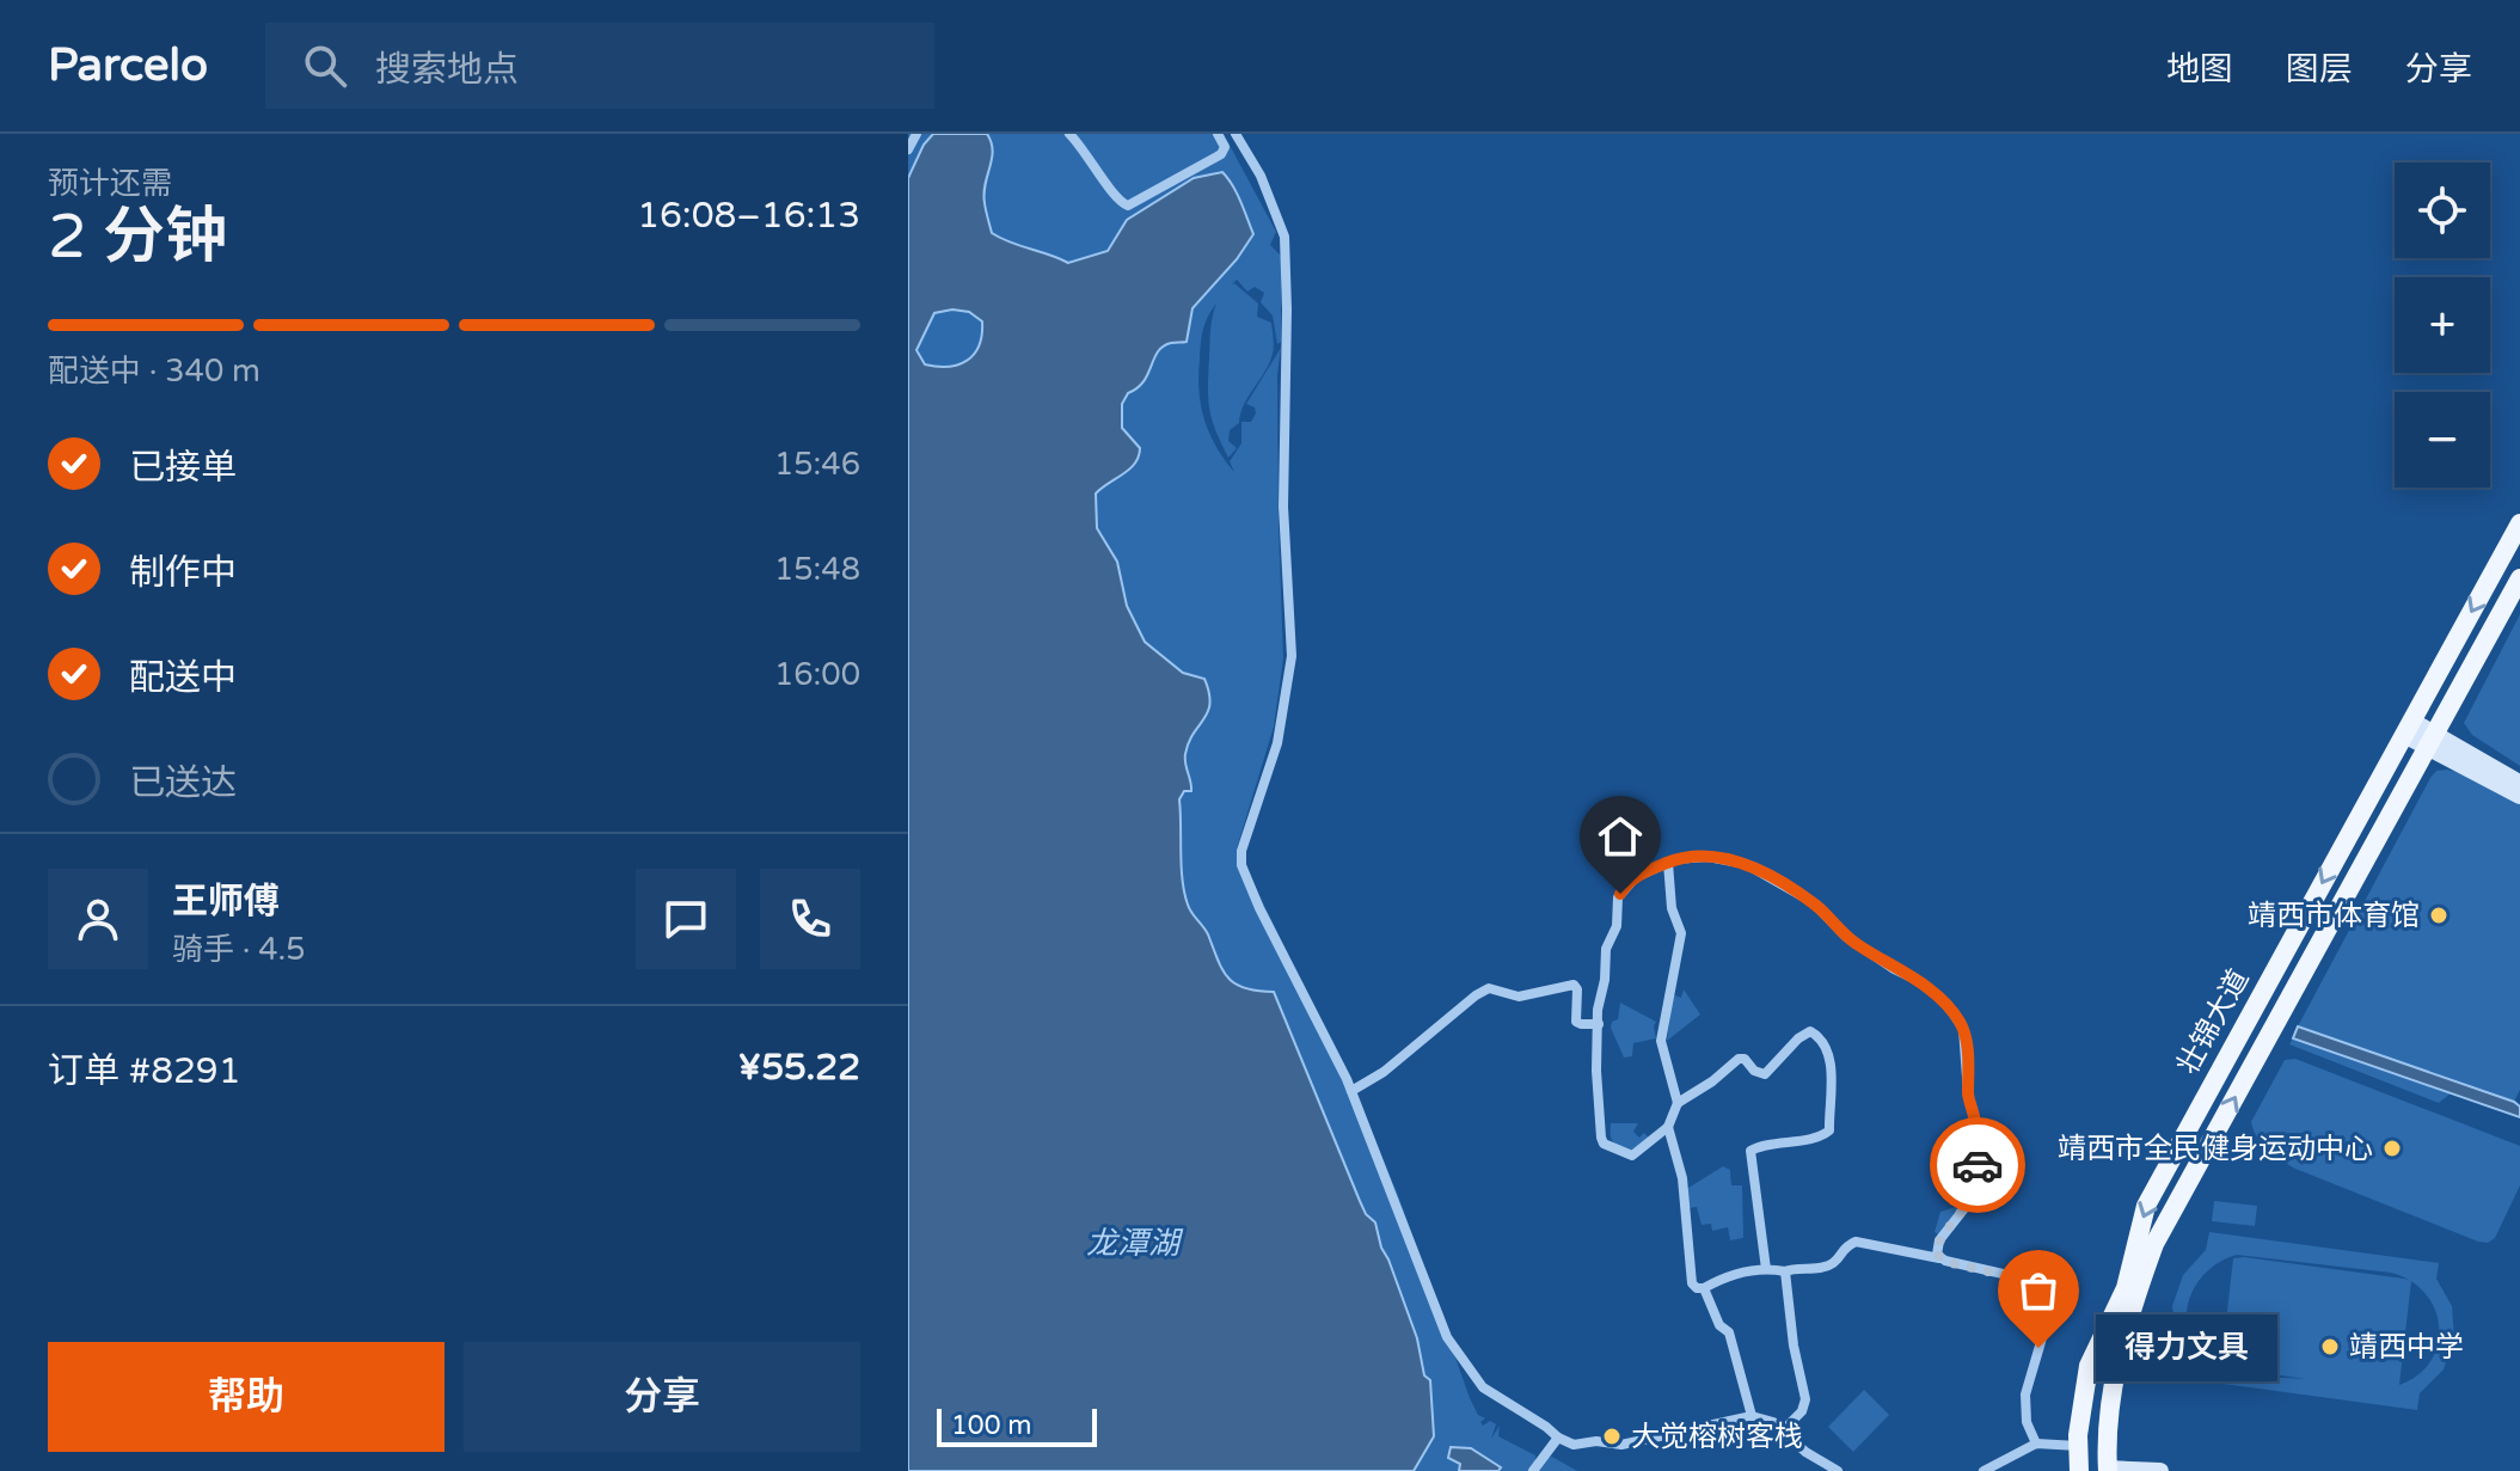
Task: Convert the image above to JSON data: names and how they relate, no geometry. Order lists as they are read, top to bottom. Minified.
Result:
{"streets":{"main road":["壮锦大道"]},"water":["龙潭湖"],"places":["靖西市体育馆","靖西市全民健身运动中心","靖西中学","得力文具","大觉榕树客栈"],"scale_bar":"100 m","page":{"header":"Parcelo","search":"搜索地点","nav":["地图","图层","分享"],"heading":["2 分钟","预计还需","16:08–16:13"],"panel":["王师傅","骑手 · 4.5","订单 #8291","¥55.22"],"map_buttons":["+","−"],"bar":"配送中 · 340 m","list":[["已接单","15:46"],["制作中","15:48"],["配送中","16:00"],"已送达"],"bubble":"得力文具","buttons":["帮助","分享"],"scale":"100 m"}}
